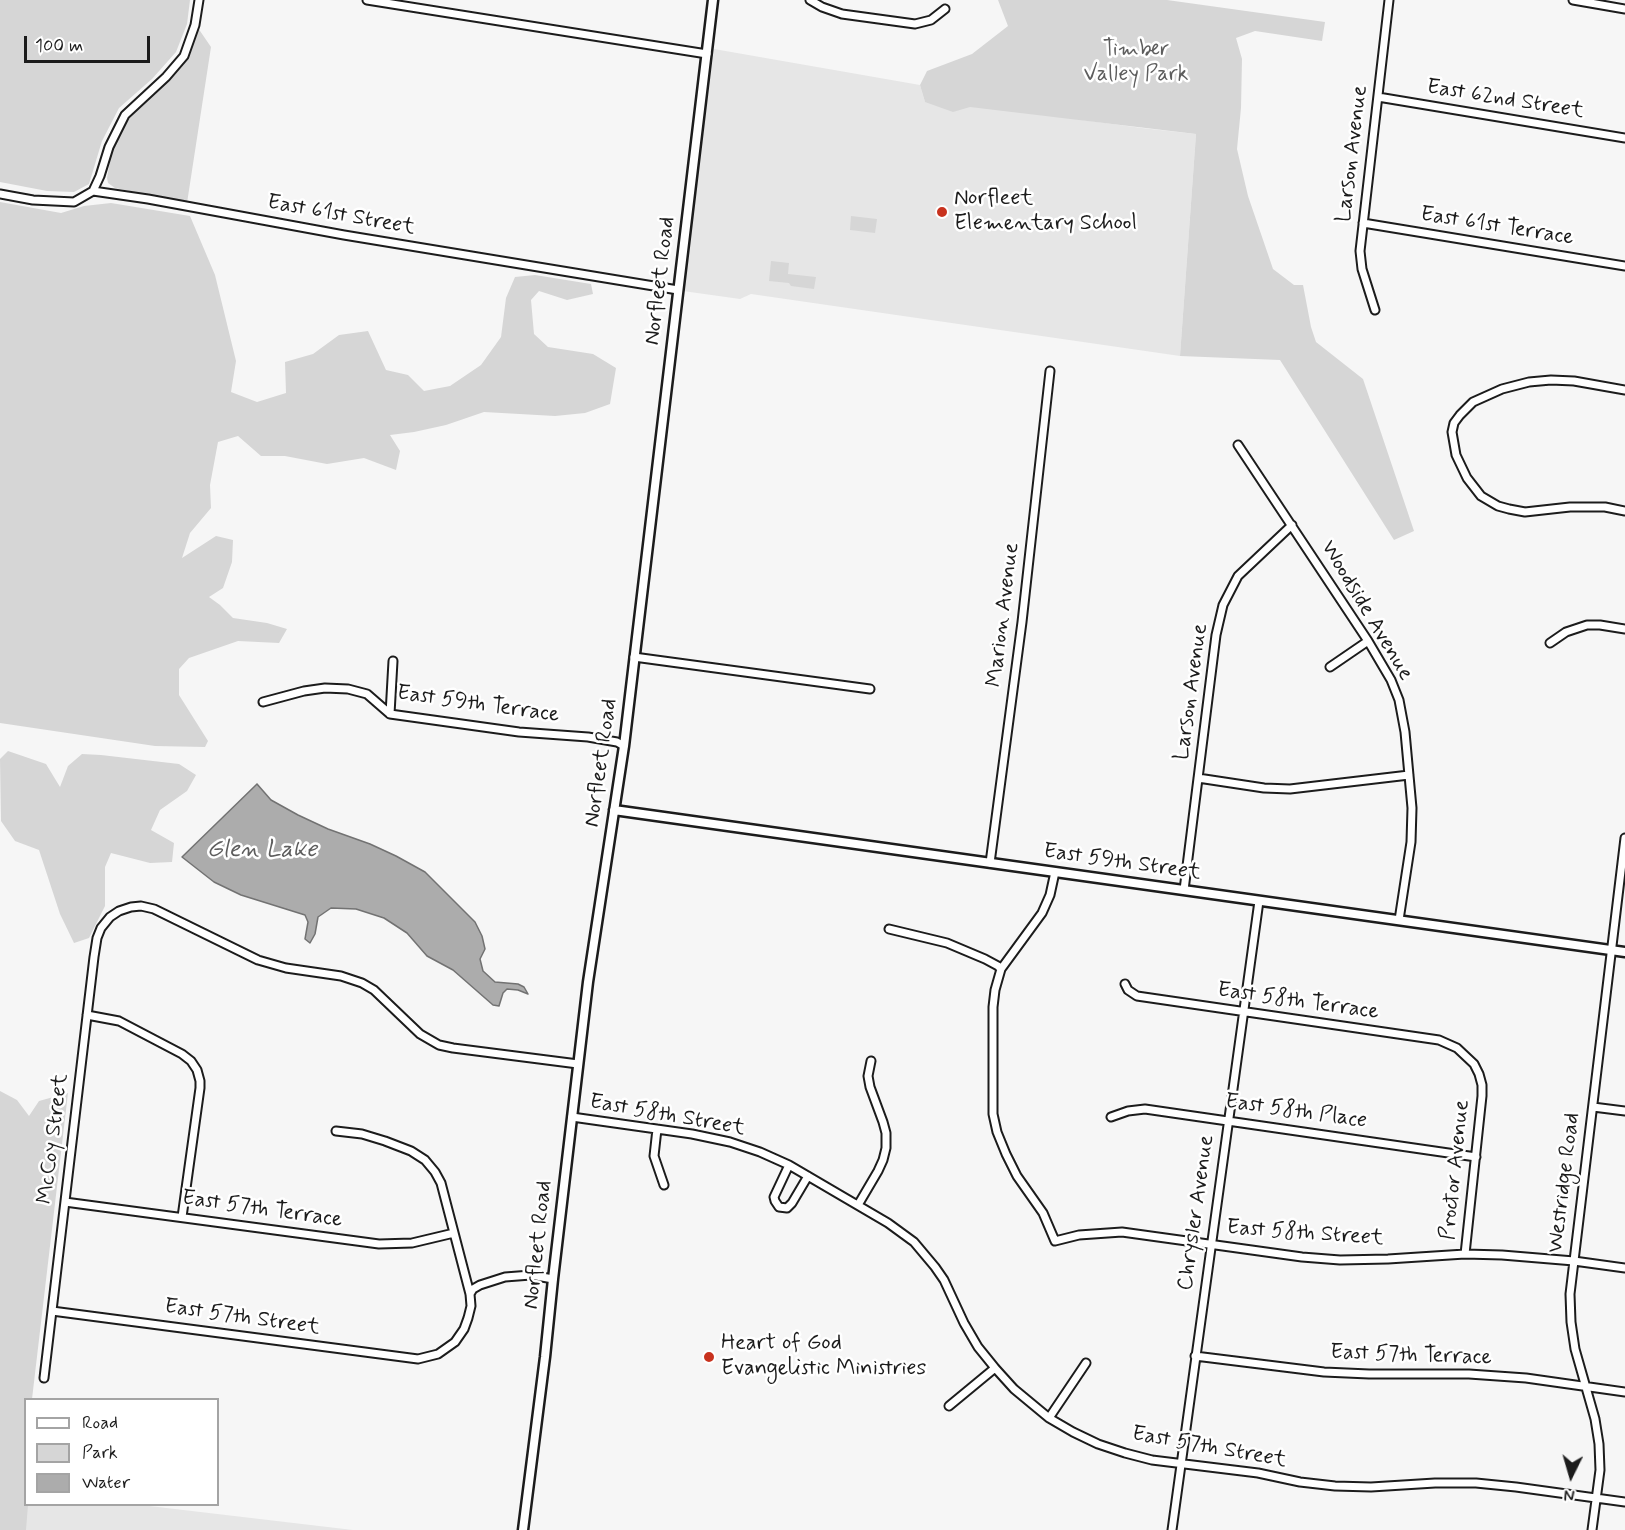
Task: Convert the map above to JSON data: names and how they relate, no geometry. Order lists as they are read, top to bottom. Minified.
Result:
{"streets":{"street":["East 62nd Street","Larson Avenue","East 61st Street","East 61st Terrace","Norfleet Road","Woodside Avenue","Marion Avenue","East 59th Terrace","East 59th Street","East 58th Terrace","East 58th Place","East 58th Street","McCoy Street","Proctor Avenue","Westridge Road","East 57th Terrace","Chrysler Avenue","East 57th Street"]},"crossings":[["East 62nd Street","Larson Avenue"],["Larson Avenue","East 61st Terrace"],["Larson Avenue","Woodside Avenue"],["Larson Avenue","East 59th Street"],["East 61st Street","Norfleet Road"],["Norfleet Road","East 59th Terrace"],["Norfleet Road","East 59th Street"],["Norfleet Road","East 58th Street"],["Woodside Avenue","East 59th Street"],["Marion Avenue","East 59th Street"],["East 59th Street","Westridge Road"],["East 59th Street","Chrysler Avenue"],["East 58th Terrace","Proctor Avenue"],["East 58th Terrace","Chrysler Avenue"],["East 58th Place","Proctor Avenue"],["East 58th Place","Chrysler Avenue"],["East 58th Street","McCoy Street"],["East 58th Street","Proctor Avenue"],["East 58th Street","Westridge Road"],["East 58th Street","Chrysler Avenue"],["East 58th Street","East 57th Street"],["McCoy Street","East 57th Terrace"],["McCoy Street","East 57th Street"],["Westridge Road","East 57th Terrace"],["Westridge Road","East 57th Street"],["East 57th Terrace","Chrysler Avenue"],["Chrysler Avenue","East 57th Street"]],"water":["Glen Lake"],"parks":["Timber Valley Park"],"places":["Norfleet Elementary School","Heart of God Evangelistic Ministries"],"legend":["Road","Park","Water"],"scale_bar":"100 m","north":"bottom"}
